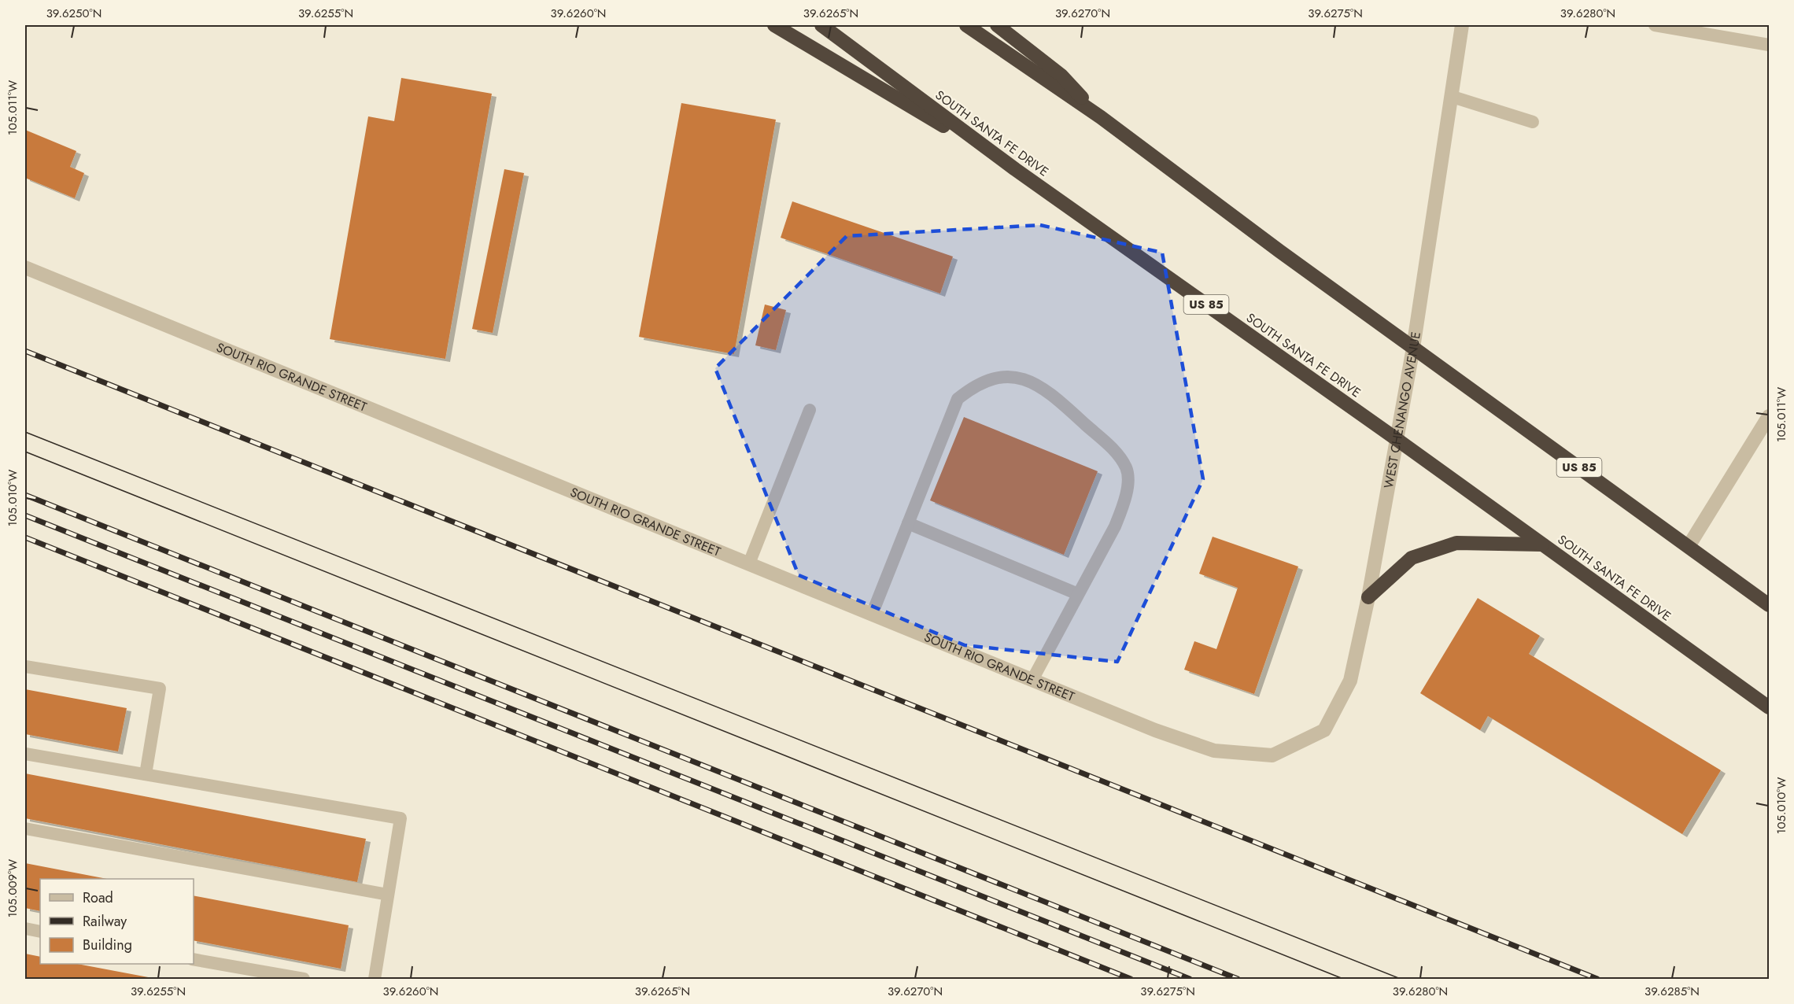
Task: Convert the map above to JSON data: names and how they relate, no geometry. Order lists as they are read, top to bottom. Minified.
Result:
{"streets":{"highway":["SOUTH SANTA FE DRIVE","US 85"],"street":["SOUTH RIO GRANDE STREET","WEST CHENANGO AVENUE"]},"crossings":[["SOUTH SANTA FE DRIVE","WEST CHENANGO AVENUE"],["US 85","WEST CHENANGO AVENUE"],["SOUTH RIO GRANDE STREET","WEST CHENANGO AVENUE"]],"legend":["Road","Railway","Building"],"coordinates":["39.6250°N","39.6255°N","39.6260°N","39.6265°N","39.6270°N","39.6275°N","39.6280°N","105.011°W","105.010°W","105.009°W","39.6285°N"]}
